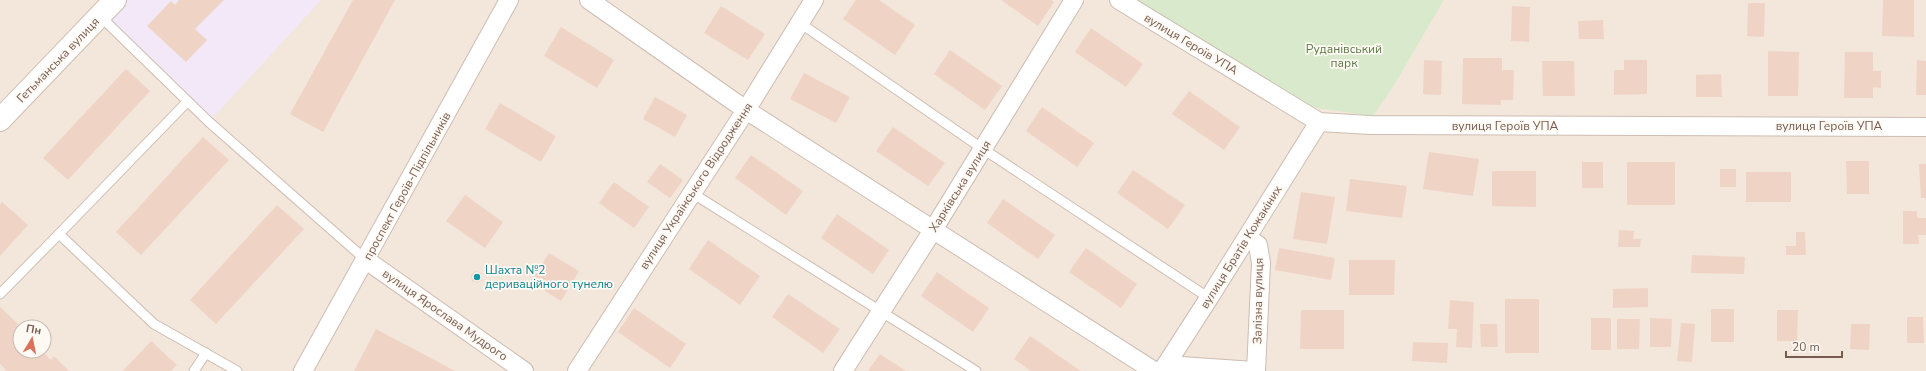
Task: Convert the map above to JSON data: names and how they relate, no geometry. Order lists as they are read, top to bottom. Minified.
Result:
{"streets":{"street":["вулиця Героїв УПА","Гетьманська вулиця","проспект Героїв-Підпільників","вулиця Українського Відродження","Харківська вулиця","вулиця Братів Кожакіних","Залізна вулиця","вулиця Ярослава Мудрого"]},"crossings":[["вулиця Героїв УПА","вулиця Братів Кожакіних"],["проспект Героїв-Підпільників","вулиця Ярослава Мудрого"],["вулиця Братів Кожакіних","Залізна вулиця"]],"parks":["Руданівський парк"],"places":["Шахта №2 дериваційного тунелю"],"scale_bar":"20 m","north":"top"}
